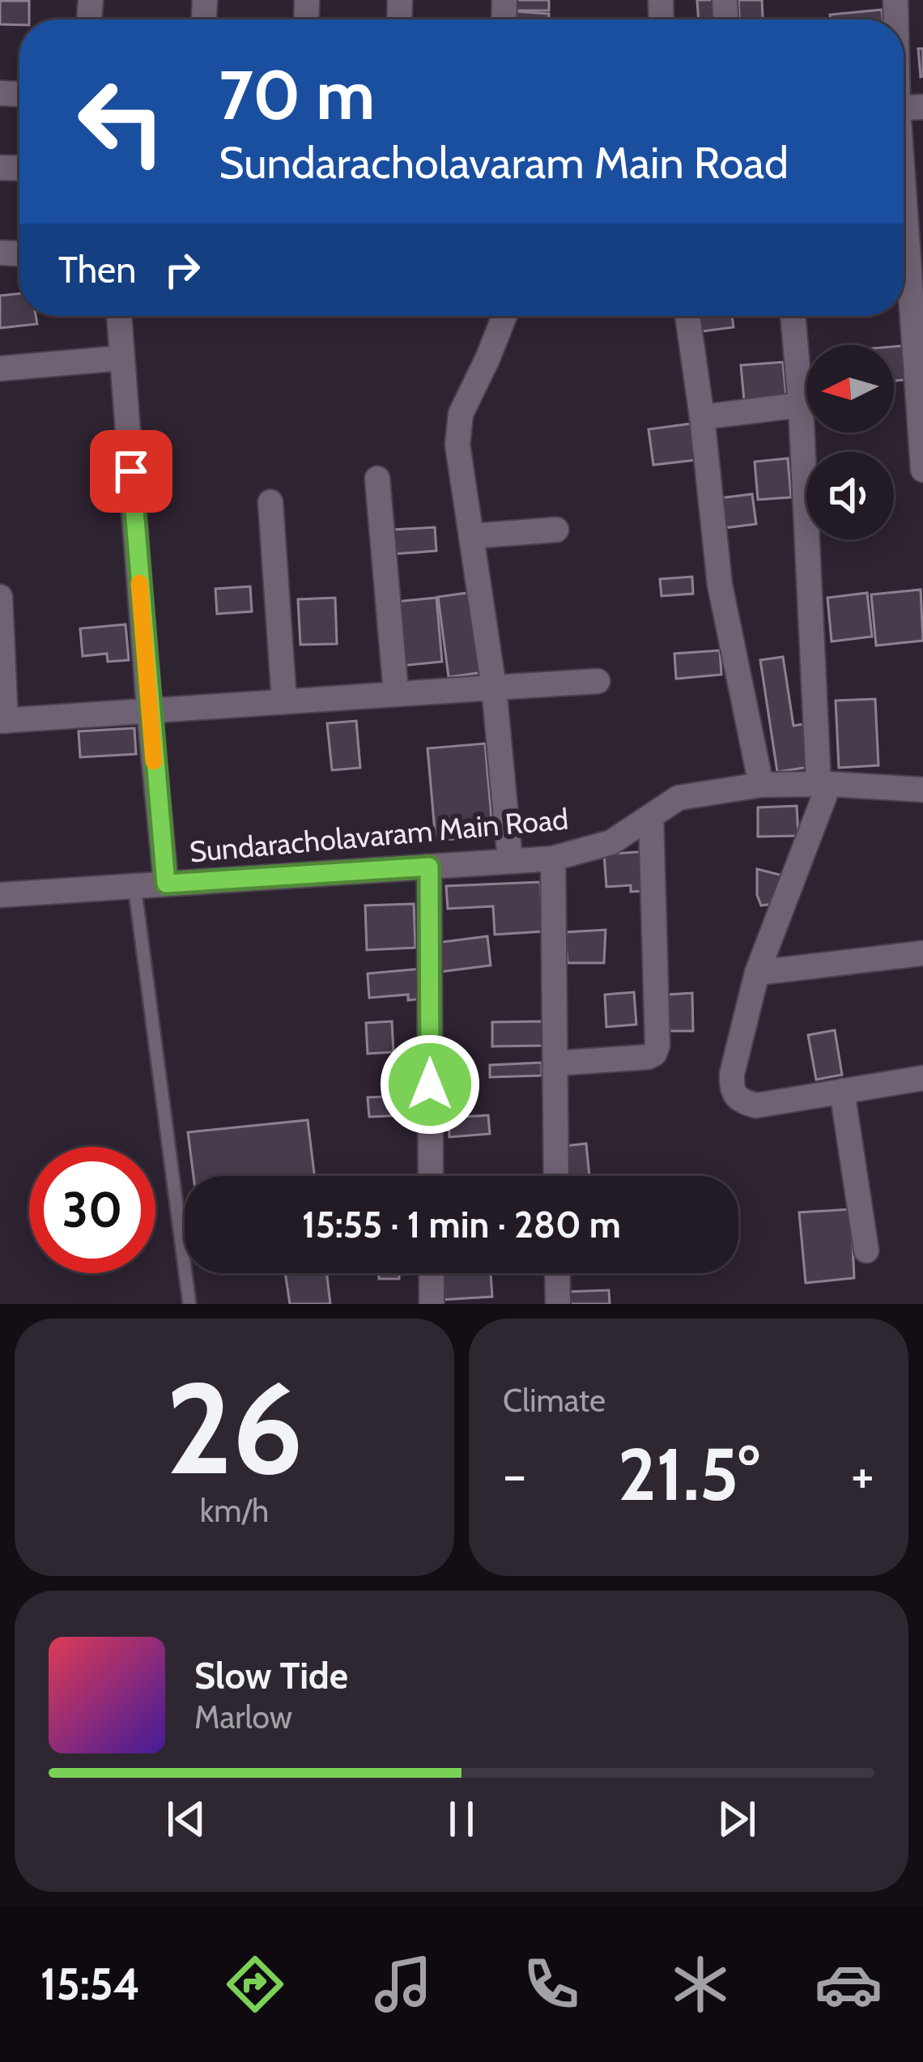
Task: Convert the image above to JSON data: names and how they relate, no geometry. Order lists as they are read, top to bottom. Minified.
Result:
{"streets":{"street":["Sundaracholavaram Main Road"]},"north":"left","page":{"turn":["70 m","Sundaracholavaram Main Road"],"then":"Then","limit":"30","trip":"15:55 · 1 min · 280 m","tile":[["26","km/h"],"Climate"],"heat":["−","21.5°","+"],"song":["Slow Tide","Marlow"],"tabs":"15:54"}}
